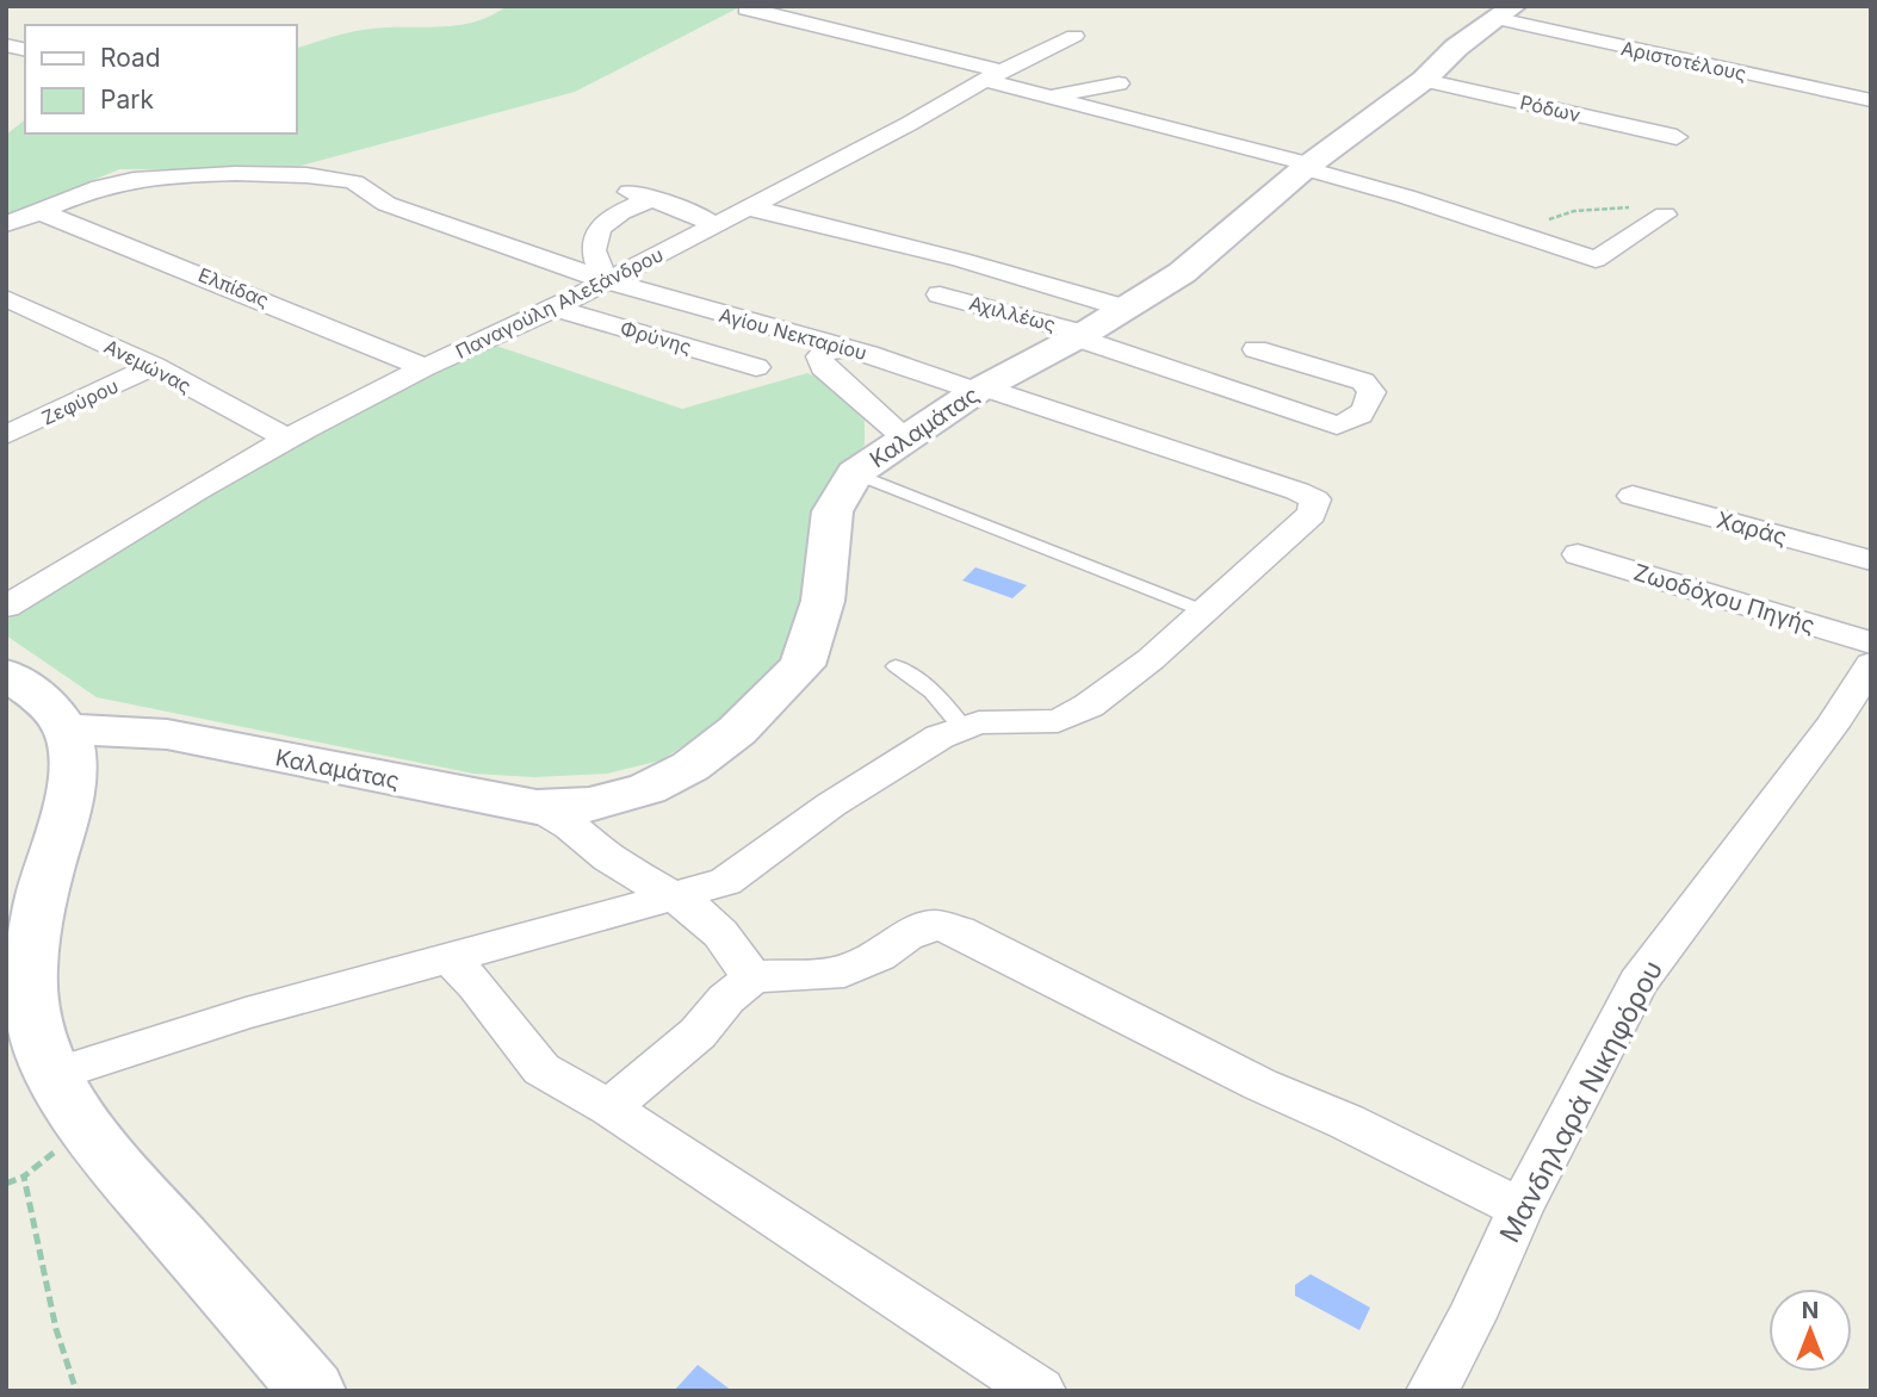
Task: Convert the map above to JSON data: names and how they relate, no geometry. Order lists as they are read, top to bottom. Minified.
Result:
{"streets":{"street":["Αριστοτέλους","Ρόδων","Ελπίδας","Παναγούλη Αλεξάνδρου","Αχιλλέως","Αγίου Νεκταρίου","Φρύνης","Ανεμώνας","Ζεφύρου","Καλαμάτας","Χαράς","Ζωοδόχου Πηγής","Μανδηλαρά Νικηφόρου"]},"crossings":[["Αριστοτέλους","Καλαμάτας"],["Ρόδων","Καλαμάτας"],["Ελπίδας","Παναγούλη Αλεξάνδρου"],["Ελπίδας","Αγίου Νεκταρίου"],["Παναγούλη Αλεξάνδρου","Αγίου Νεκταρίου"],["Παναγούλη Αλεξάνδρου","Φρύνης"],["Παναγούλη Αλεξάνδρου","Ανεμώνας"],["Αχιλλέως","Καλαμάτας"],["Αγίου Νεκταρίου","Καλαμάτας"],["Ανεμώνας","Ζεφύρου"]],"legend":["Road","Park"],"north":"top"}
